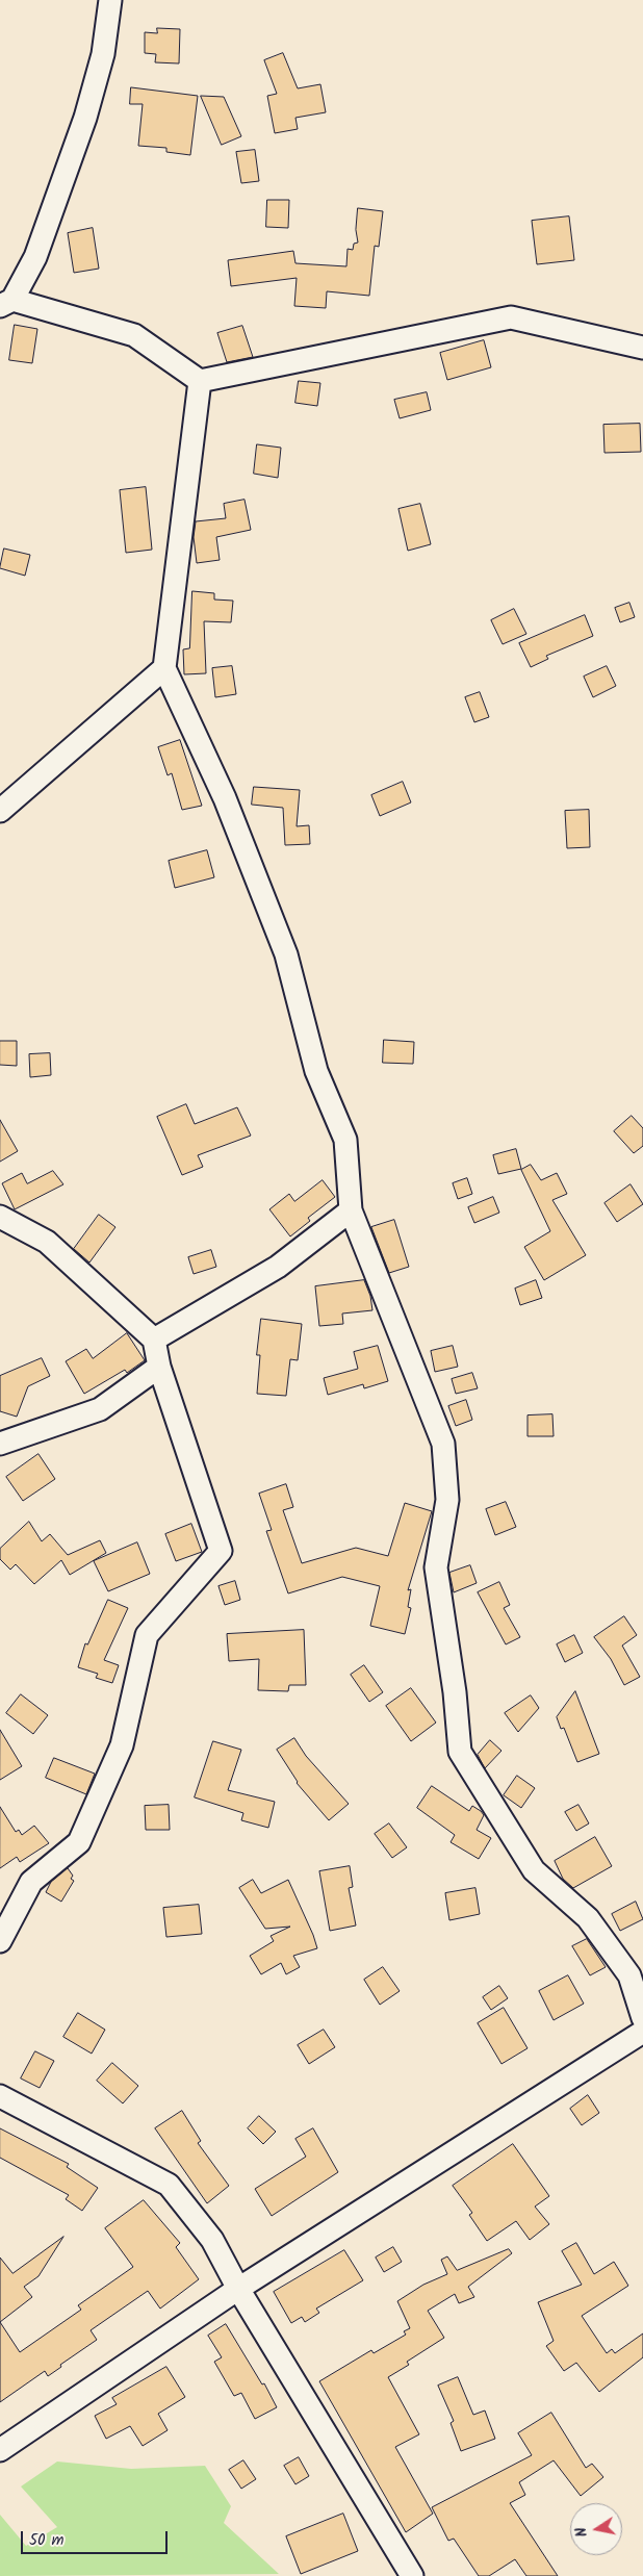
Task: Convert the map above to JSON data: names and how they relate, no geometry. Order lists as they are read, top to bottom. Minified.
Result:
{"scale_bar":"50 m","north":"left"}
